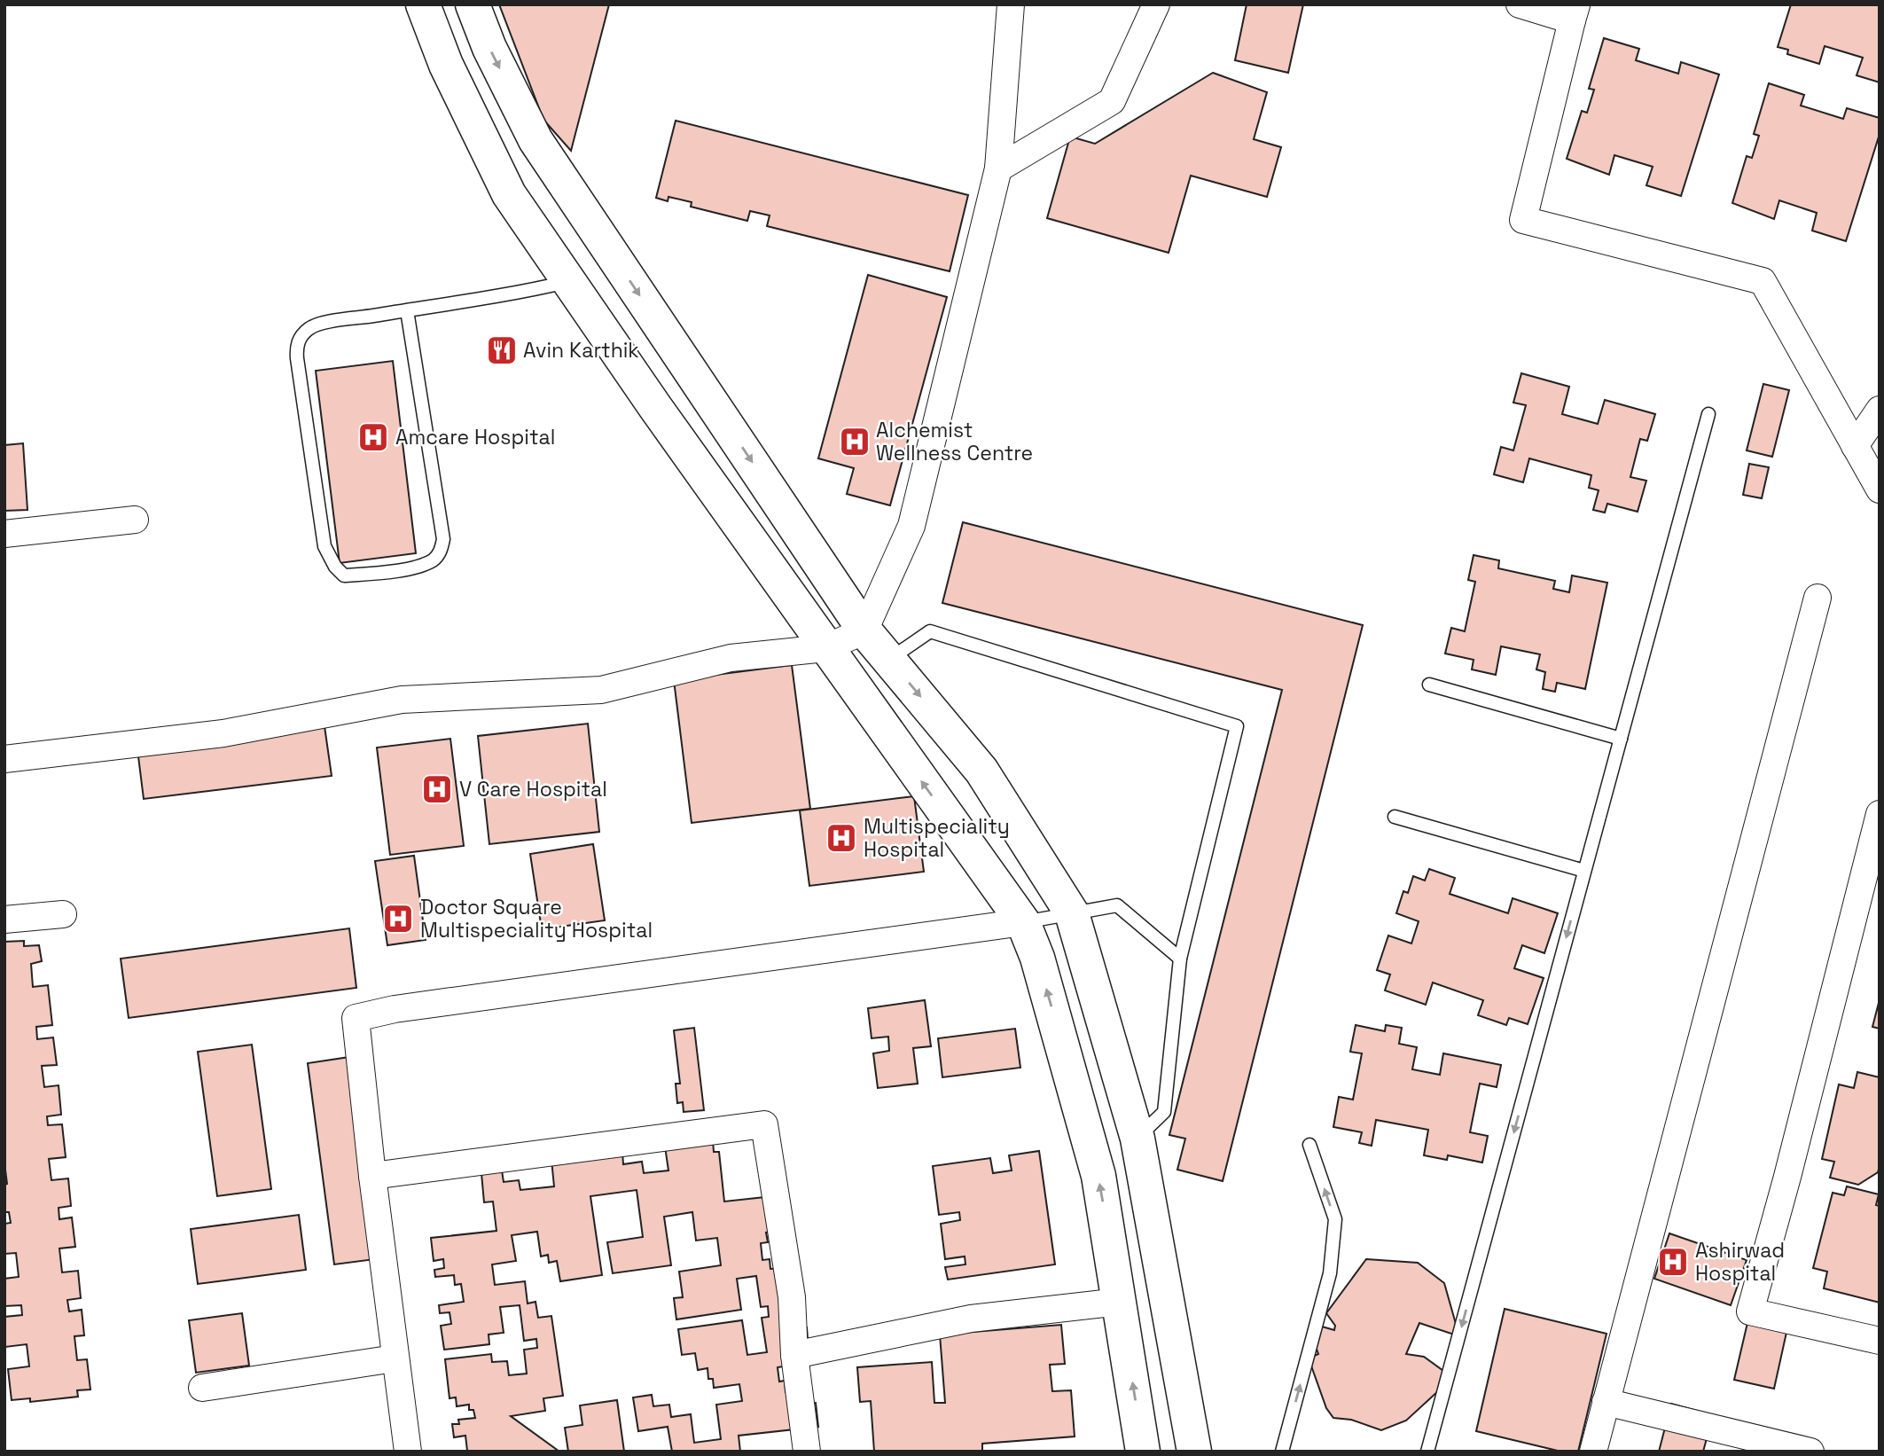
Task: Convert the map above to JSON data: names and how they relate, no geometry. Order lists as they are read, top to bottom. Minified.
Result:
{"places":{"restaurant":["Avin Karthik"],"hospital":["Amcare Hospital","Alchemist Wellness Centre","V Care Hospital","Multispeciality Hospital","Doctor Square Multispeciality Hospital","Ashirwad Hospital"]}}
